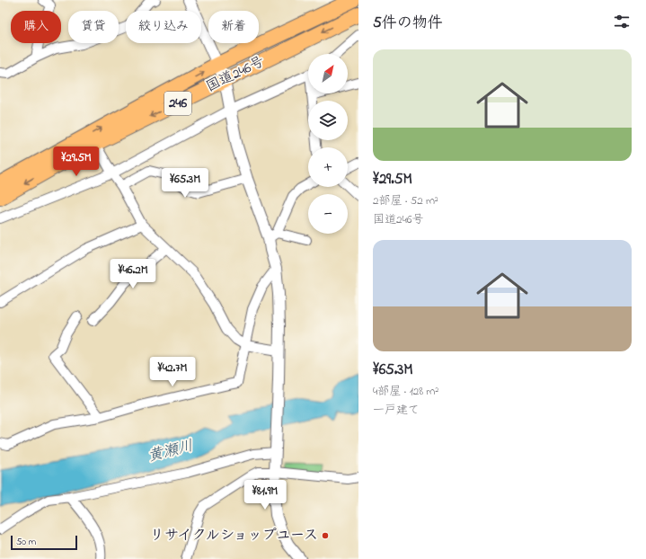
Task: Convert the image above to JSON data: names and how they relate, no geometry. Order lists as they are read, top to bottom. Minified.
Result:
{"streets":{"highway":["国道246号","246"]},"water":["黄瀬川"],"places":["リサイクルショップユース"],"scale_bar":"50 m","north":"top right","page":{"heading":"5件の物件","chip":["購入","賃貸","絞り込み","新着"],"list":[{"name":"¥29.5M","note":"2部屋 · 52 m² · 国道246号"},{"name":"¥65.3M","note":"4部屋 · 128 m² · 一戸建て"}],"map_buttons":["+","−"],"price":["¥29.5M","¥65.3M","¥46.2M","¥42.7M","¥81.9M"],"scale":"50 m"}}
